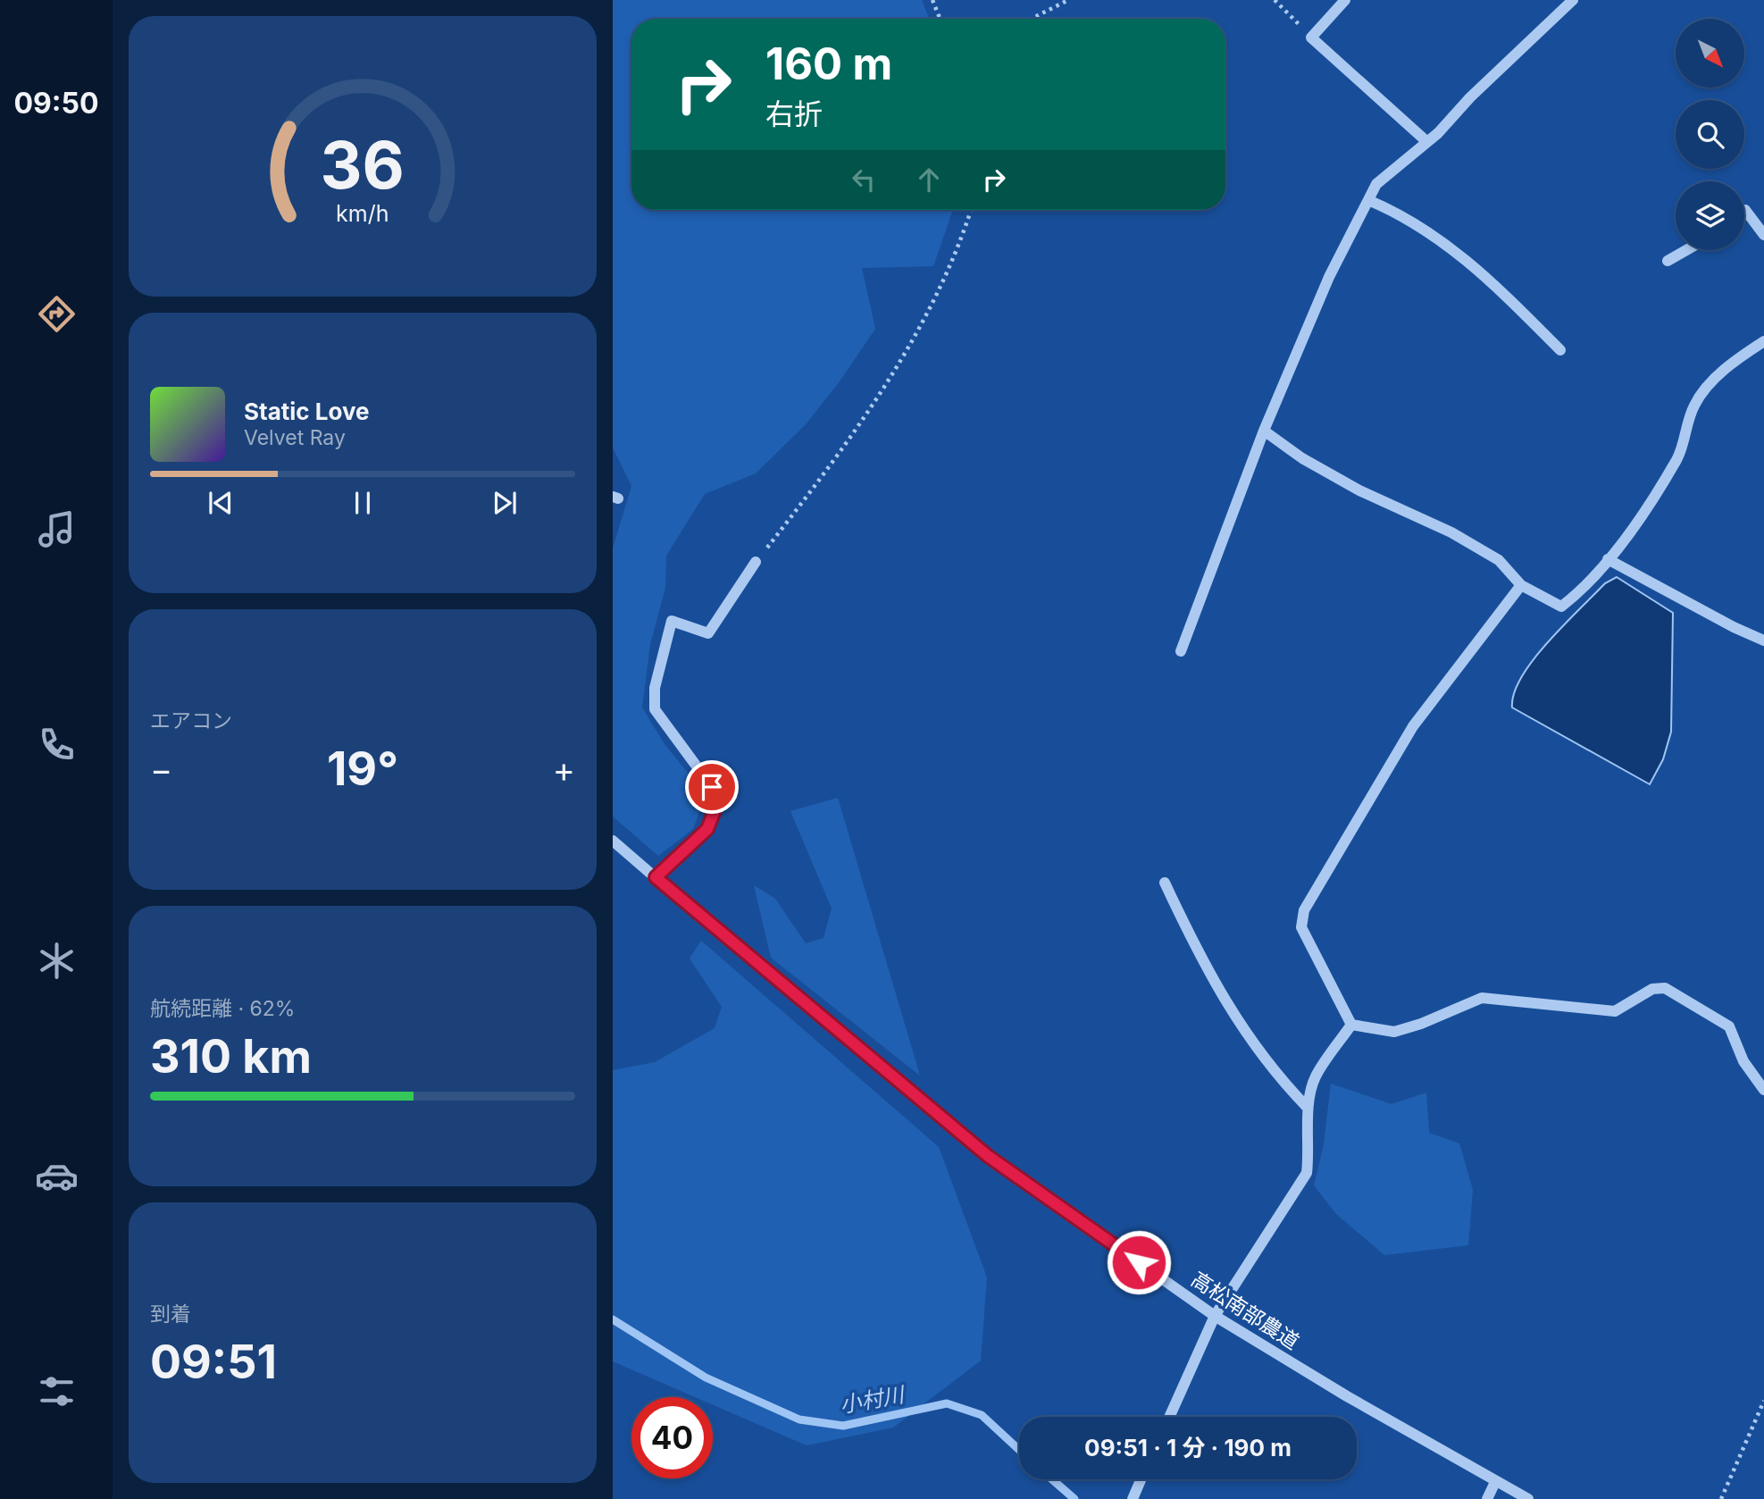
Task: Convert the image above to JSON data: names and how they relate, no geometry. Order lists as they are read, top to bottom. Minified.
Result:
{"streets":{"street":["高松南部農道"]},"water":["小村川"],"north":"bottom right","page":{"tabs":"09:50","turn":["160 m","右折"],"song":["Static Love","Velvet Ray"],"tile":["エアコン",["航続距離 · 62%","310 km"],["到着","09:51"]],"heat":["−","19°","+"],"limit":"40","trip":"09:51 · 1 分 · 190 m","gauge":["36","km/h"]}}
